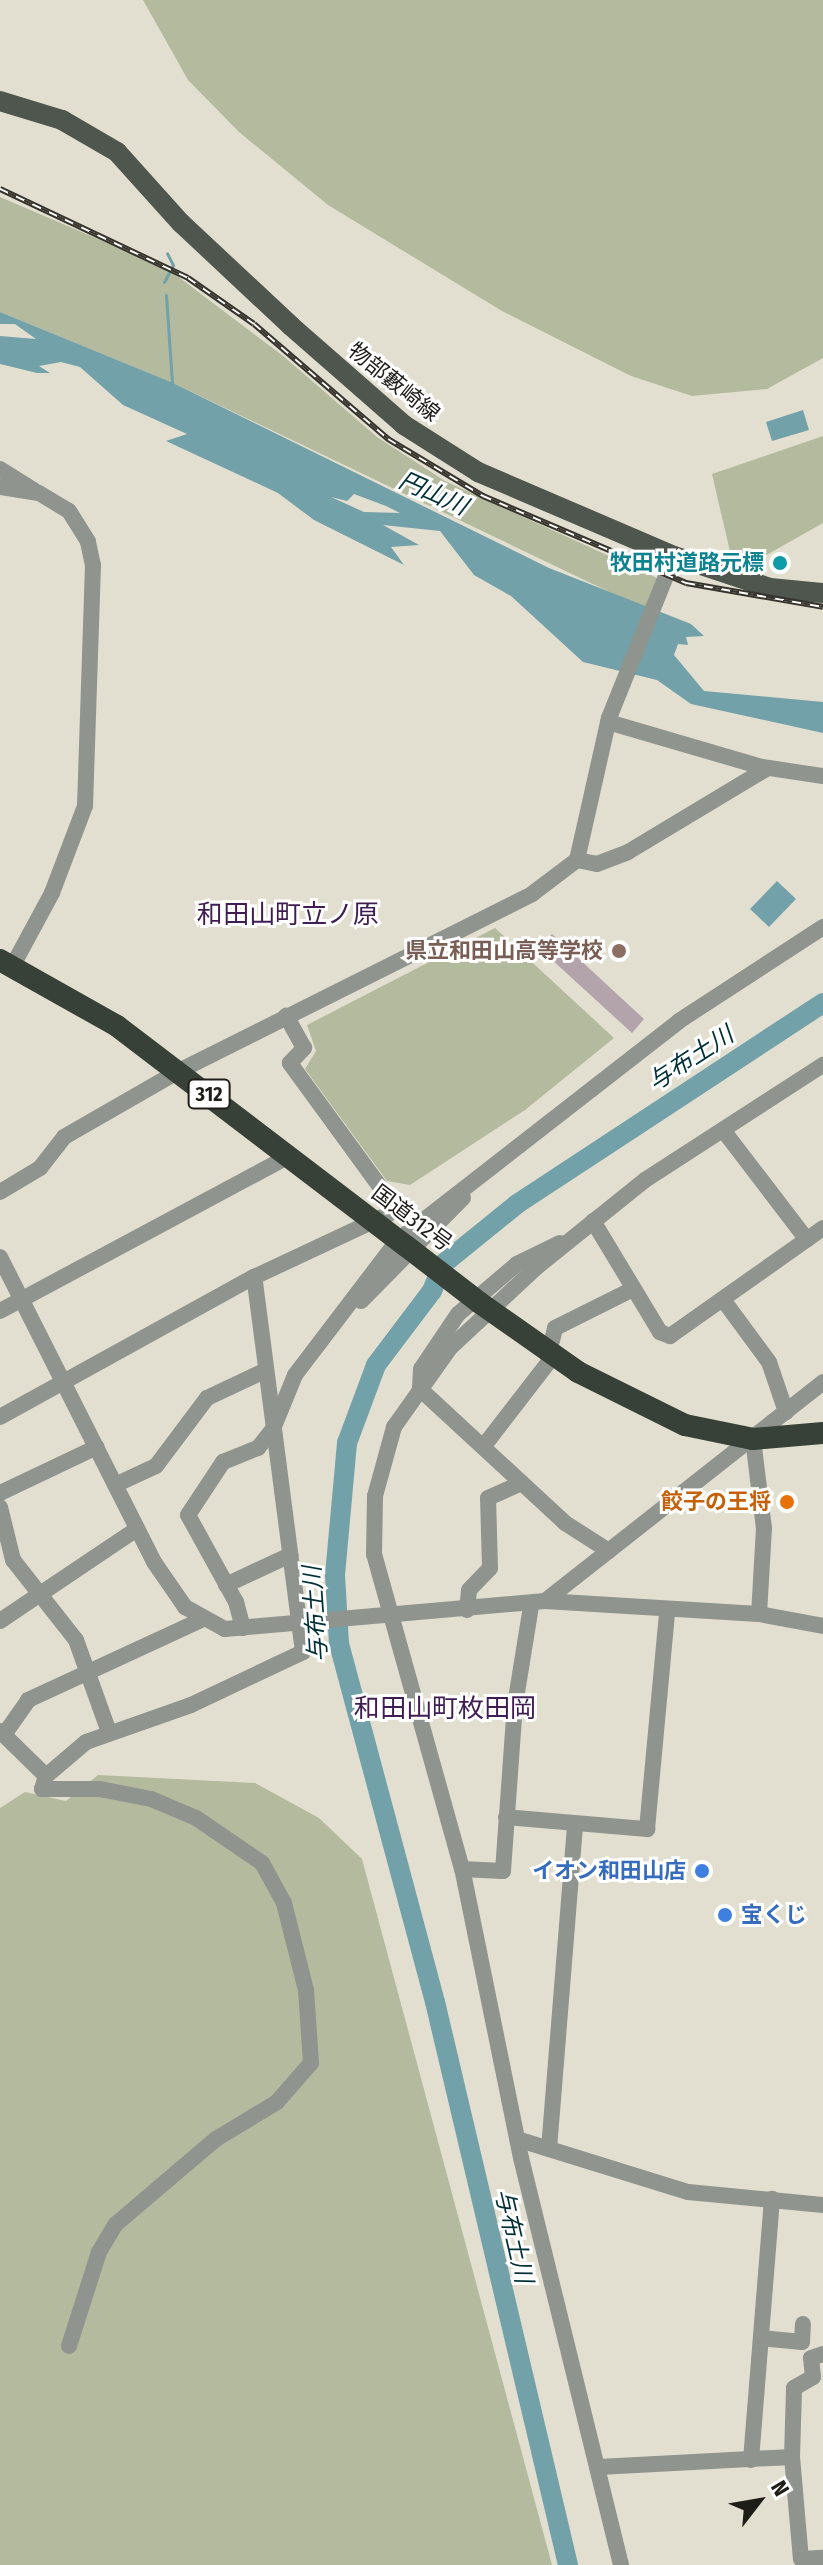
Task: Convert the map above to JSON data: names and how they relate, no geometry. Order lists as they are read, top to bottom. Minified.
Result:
{"streets":{"highway":["312","国道312号"],"main road":["物部藪崎線"]},"districts":["和田山町立ノ原","和田山町枚田岡"],"water":["円山川","与布土川"],"places":["牧田村道路元標","県立和田山高等学校","餃子の王将","イオン和田山店","宝くじ"],"north":"top right"}
